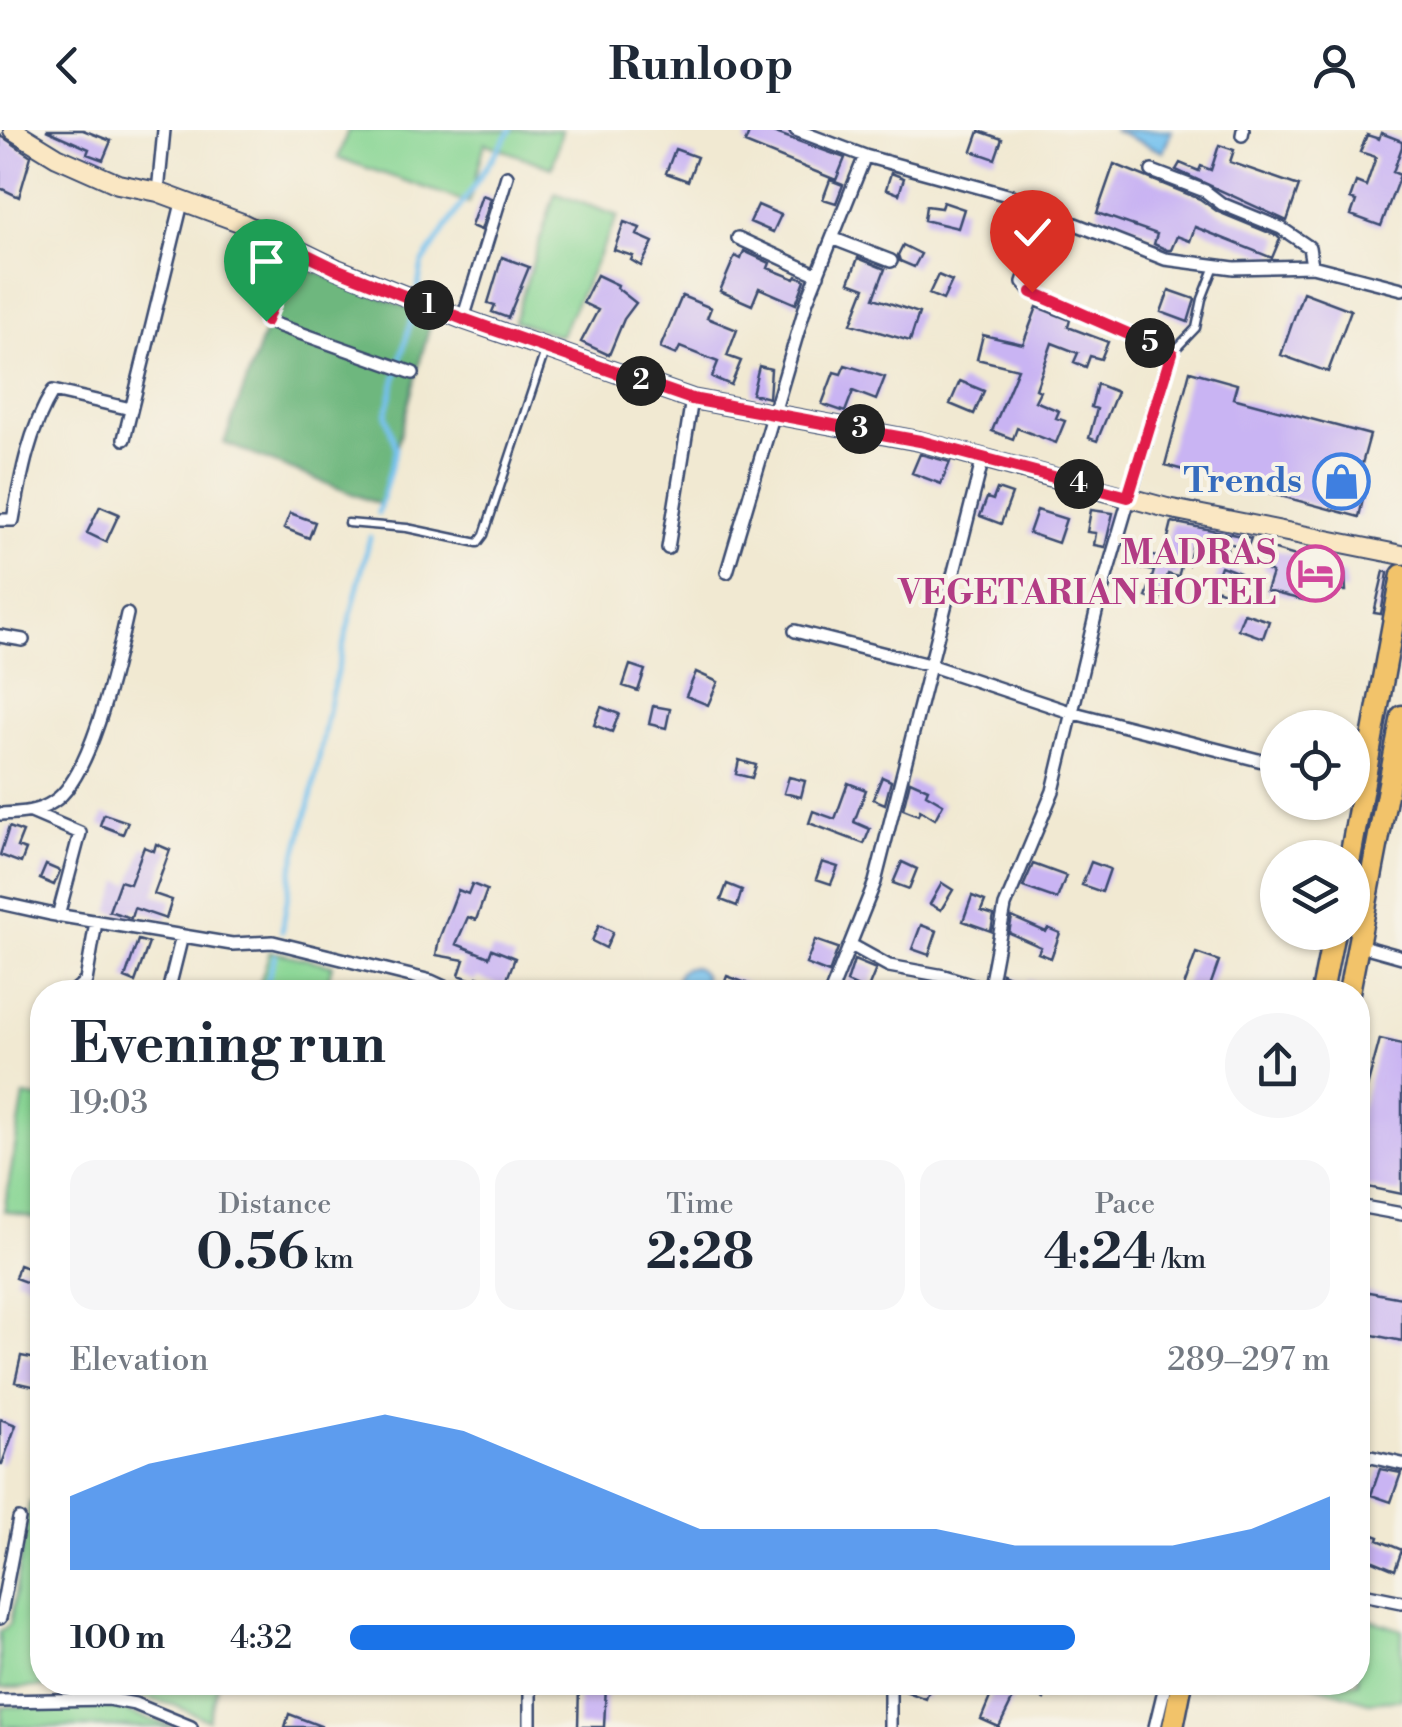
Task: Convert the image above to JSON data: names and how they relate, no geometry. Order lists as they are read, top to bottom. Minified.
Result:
{"places":{"shop":["Trends"],"hotel":["MADRAS VEGETARIAN HOTEL"]},"page":{"header":"Runloop","pins":["1","5","2","3","4"],"heading":["Evening run","19:03"],"stats":[["Distance","0.56 km"],["Time","2:28"],["Pace","4:24 /km"]],"chart":["Elevation","289–297 m"],"list":[{"name":"100 m","note":"4:32"}]}}
